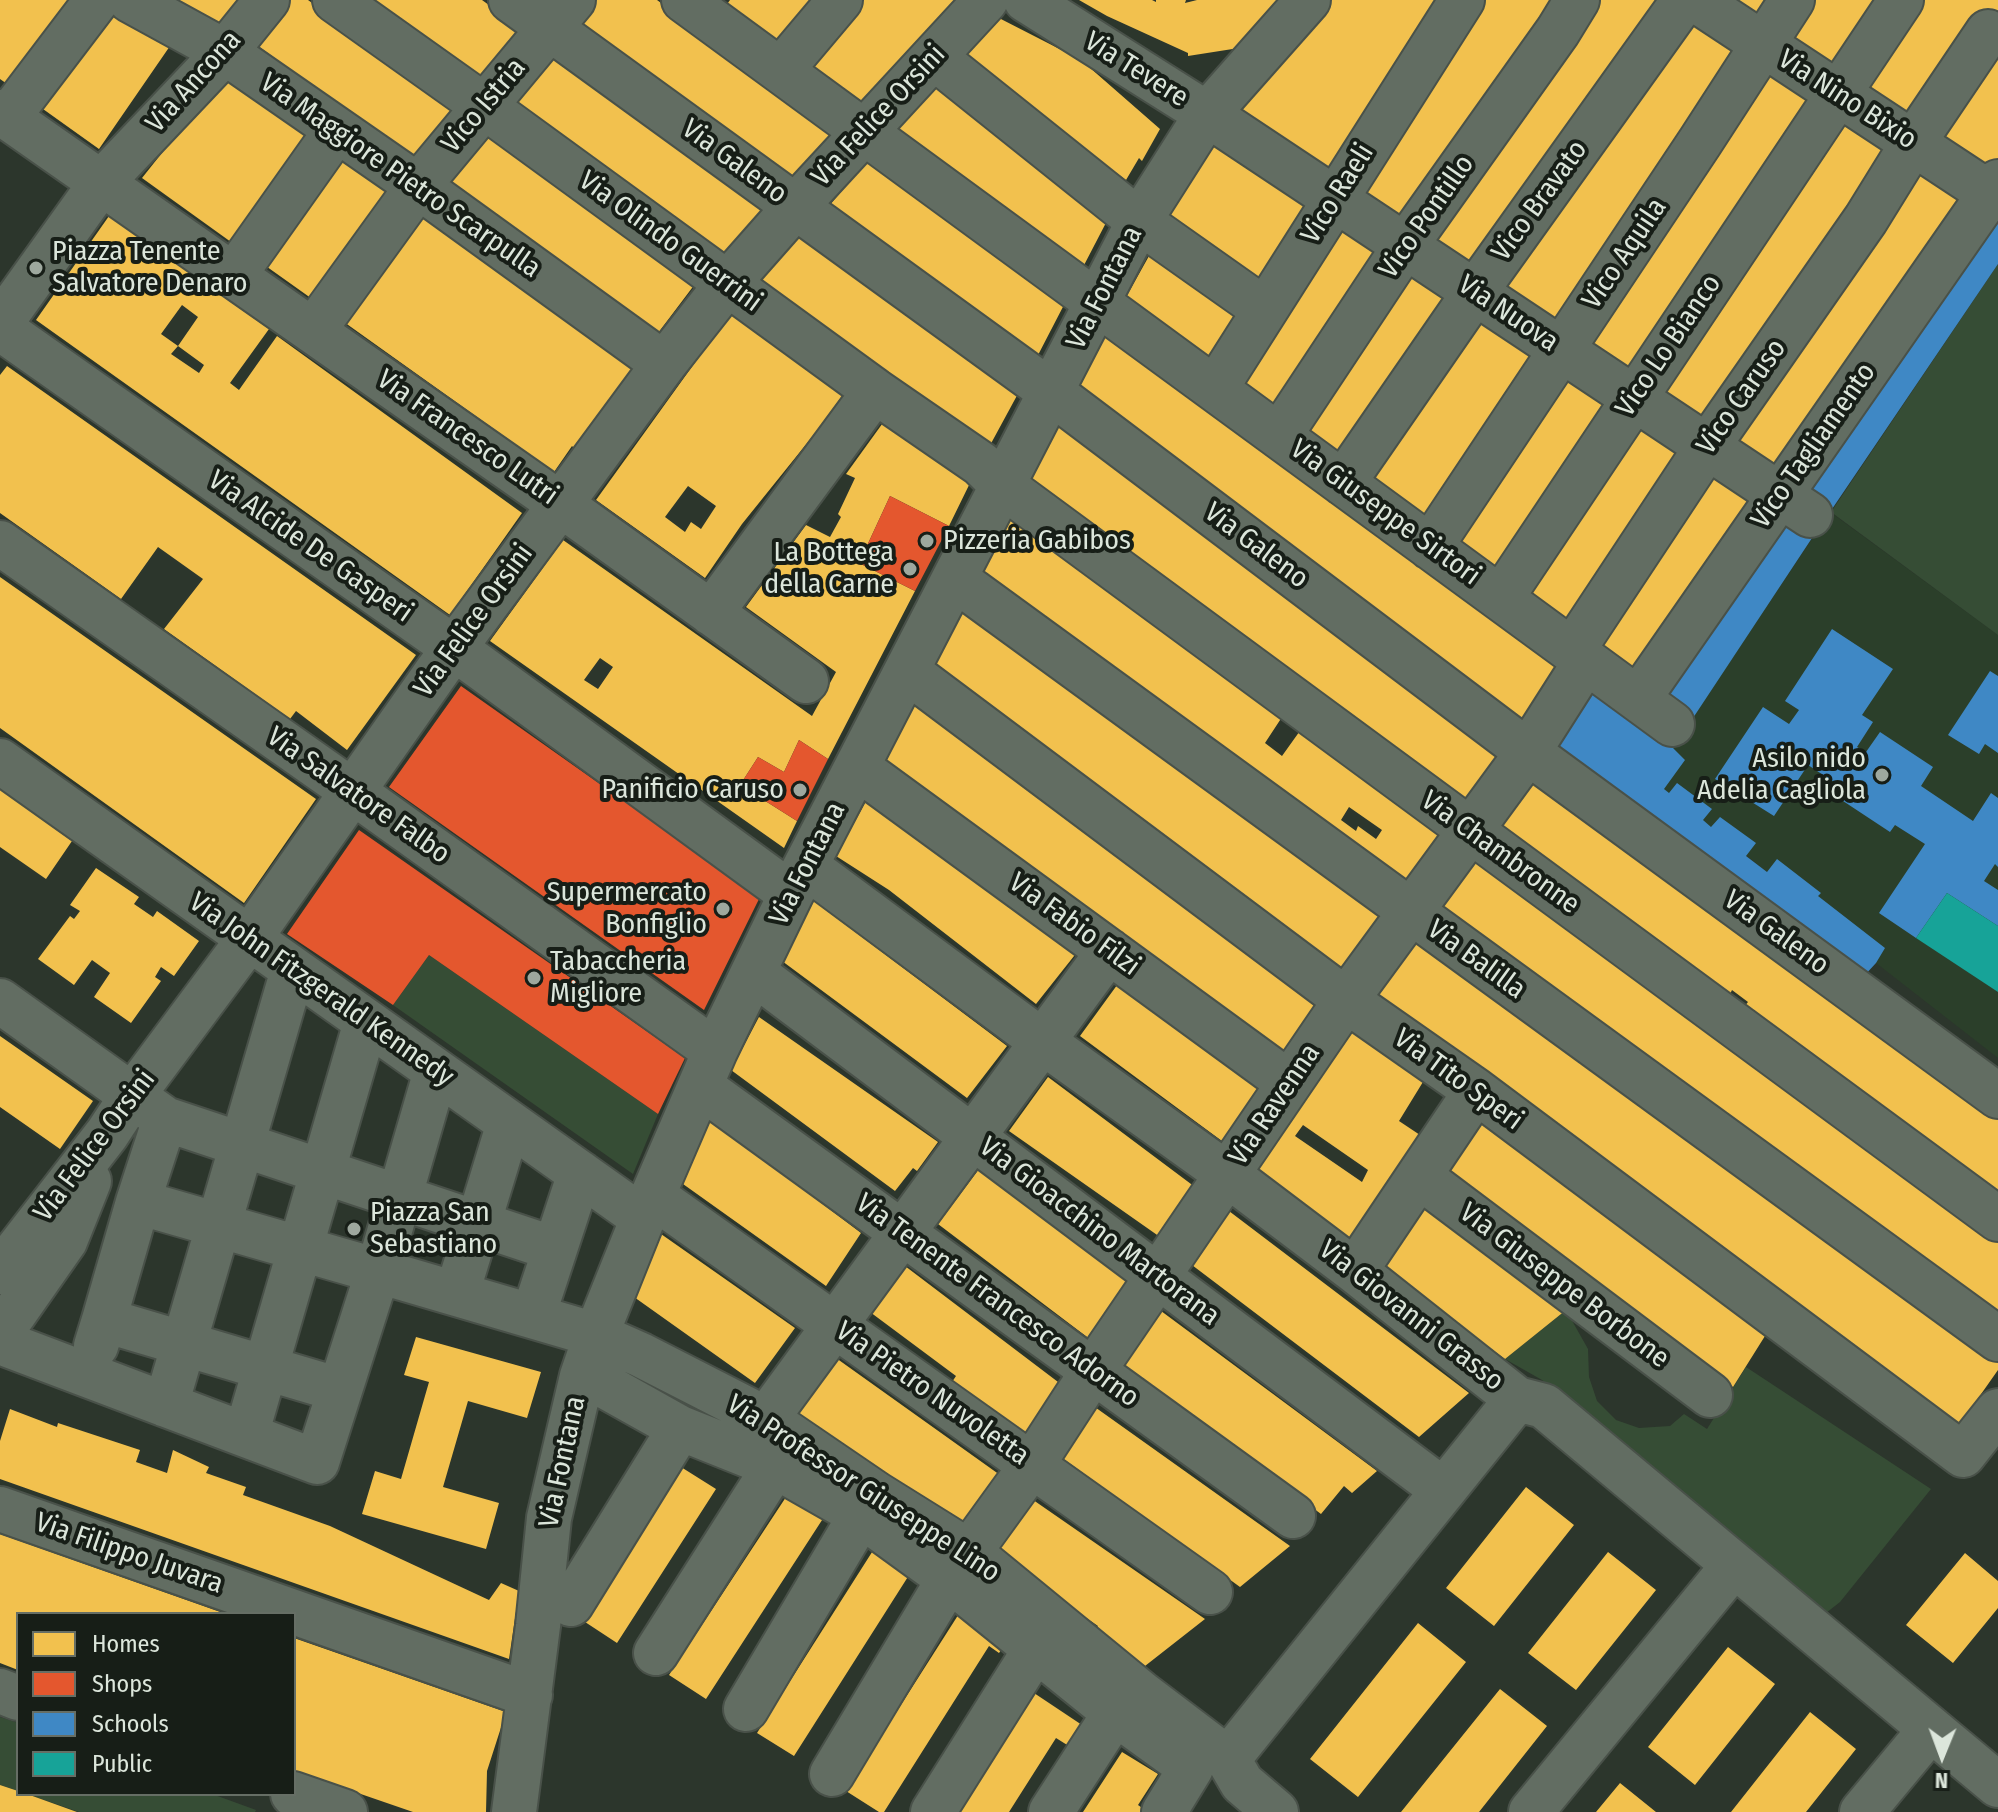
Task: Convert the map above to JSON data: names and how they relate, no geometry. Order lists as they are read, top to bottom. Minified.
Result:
{"streets":{"street":["Via Tevere","Via Ancona","Via Nino Bixio","Vico Istria","Via Felice Orsini","Via Galeno","Via Maggiore Pietro Scarpulla","Vico Raeli","Vico Bravato","Vico Pontillo","Via Olindo Guerrini","Vico Aquila","Via Fontana","Via Nuova","Vico Lo Bianco","Vico Caruso","Via Francesco Lutri","Vico Tagliamento","Via Giuseppe Sirtori","Via Alcide De Gasperi","Via Salvatore Falbo","Via Chambronne","Via Fabio Filzi","Via Balilla","Via John Fitzgerald Kennedy","Via Tito Speri","Via Ravenna","Via Gioacchino Martorana","Via Giuseppe Borbone","Via Tenente Francesco Adorno","Via Giovanni Grasso","Via Pietro Nuvoletta","Via Professor Giuseppe Lino","Via Filippo Juvara"]},"crossings":[["Via Tevere","Via Fontana"],["Via Tevere","Via Nuova"],["Via Ancona","Via Maggiore Pietro Scarpulla"],["Via Ancona","Via Francesco Lutri"],["Via Ancona","Via Alcide De Gasperi"],["Via Nino Bixio","Vico Aquila"],["Via Nino Bixio","Vico Lo Bianco"],["Via Nino Bixio","Vico Caruso"],["Via Nino Bixio","Vico Tagliamento"],["Vico Istria","Via Galeno"],["Vico Istria","Via Maggiore Pietro Scarpulla"],["Vico Istria","Via Olindo Guerrini"],["Vico Istria","Via Francesco Lutri"],["Via Felice Orsini","Via Galeno"],["Via Felice Orsini","Via Maggiore Pietro Scarpulla"],["Via Felice Orsini","Via Olindo Guerrini"],["Via Felice Orsini","Via Francesco Lutri"],["Via Felice Orsini","Via Giuseppe Sirtori"],["Via Felice Orsini","Via Alcide De Gasperi"],["Via Felice Orsini","Via Salvatore Falbo"],["Via Felice Orsini","Via John Fitzgerald Kennedy"],["Via Galeno","Via Fontana"],["Via Galeno","Via Ravenna"],["Vico Raeli","Via Nuova"],["Vico Raeli","Via Giuseppe Sirtori"],["Vico Bravato","Via Nuova"],["Vico Bravato","Via Giuseppe Sirtori"],["Vico Pontillo","Via Nuova"],["Vico Pontillo","Via Giuseppe Sirtori"],["Via Olindo Guerrini","Via Fontana"],["Via Olindo Guerrini","Via Chambronne"],["Vico Aquila","Via Nuova"],["Vico Aquila","Via Giuseppe Sirtori"],["Via Fontana","Via Nuova"],["Via Fontana","Via Giuseppe Sirtori"],["Via Fontana","Via Alcide De Gasperi"],["Via Fontana","Via Salvatore Falbo"],["Via Fontana","Via Chambronne"],["Via Fontana","Via Fabio Filzi"],["Via Fontana","Via Balilla"],["Via Fontana","Via John Fitzgerald Kennedy"],["Via Fontana","Via Tito Speri"],["Via Fontana","Via Gioacchino Martorana"],["Via Fontana","Via Tenente Francesco Adorno"],["Via Fontana","Via Giovanni Grasso"],["Via Fontana","Via Pietro Nuvoletta"],["Via Fontana","Via Professor Giuseppe Lino"],["Via Fontana","Via Filippo Juvara"],["Via Nuova","Vico Lo Bianco"],["Via Nuova","Vico Caruso"],["Via Nuova","Vico Tagliamento"],["Vico Lo Bianco","Via Giuseppe Sirtori"],["Vico Caruso","Via Giuseppe Sirtori"],["Vico Caruso","Via Ravenna"],["Vico Tagliamento","Via Giuseppe Sirtori"],["Via Giuseppe Sirtori","Via Ravenna"],["Via Alcide De Gasperi","Via Giovanni Grasso"],["Via Salvatore Falbo","Via Tenente Francesco Adorno"],["Via Chambronne","Via Ravenna"],["Via Fabio Filzi","Via Ravenna"],["Via Balilla","Via Ravenna"],["Via John Fitzgerald Kennedy","Via Pietro Nuvoletta"],["Via Tito Speri","Via Ravenna"],["Via Ravenna","Via Gioacchino Martorana"],["Via Ravenna","Via Tenente Francesco Adorno"],["Via Ravenna","Via Giovanni Grasso"],["Via Ravenna","Via Pietro Nuvoletta"],["Via Ravenna","Via Professor Giuseppe Lino"]],"places":["Piazza Tenente Salvatore Denaro","Pizzeria Gabibos","La Bottega della Carne","Asilo nido Adelia Cagliola","Panificio Caruso","Supermercato Bonfiglio","Tabaccheria Migliore","Piazza San Sebastiano"],"legend":["Homes","Shops","Schools","Public"],"north":"bottom"}
